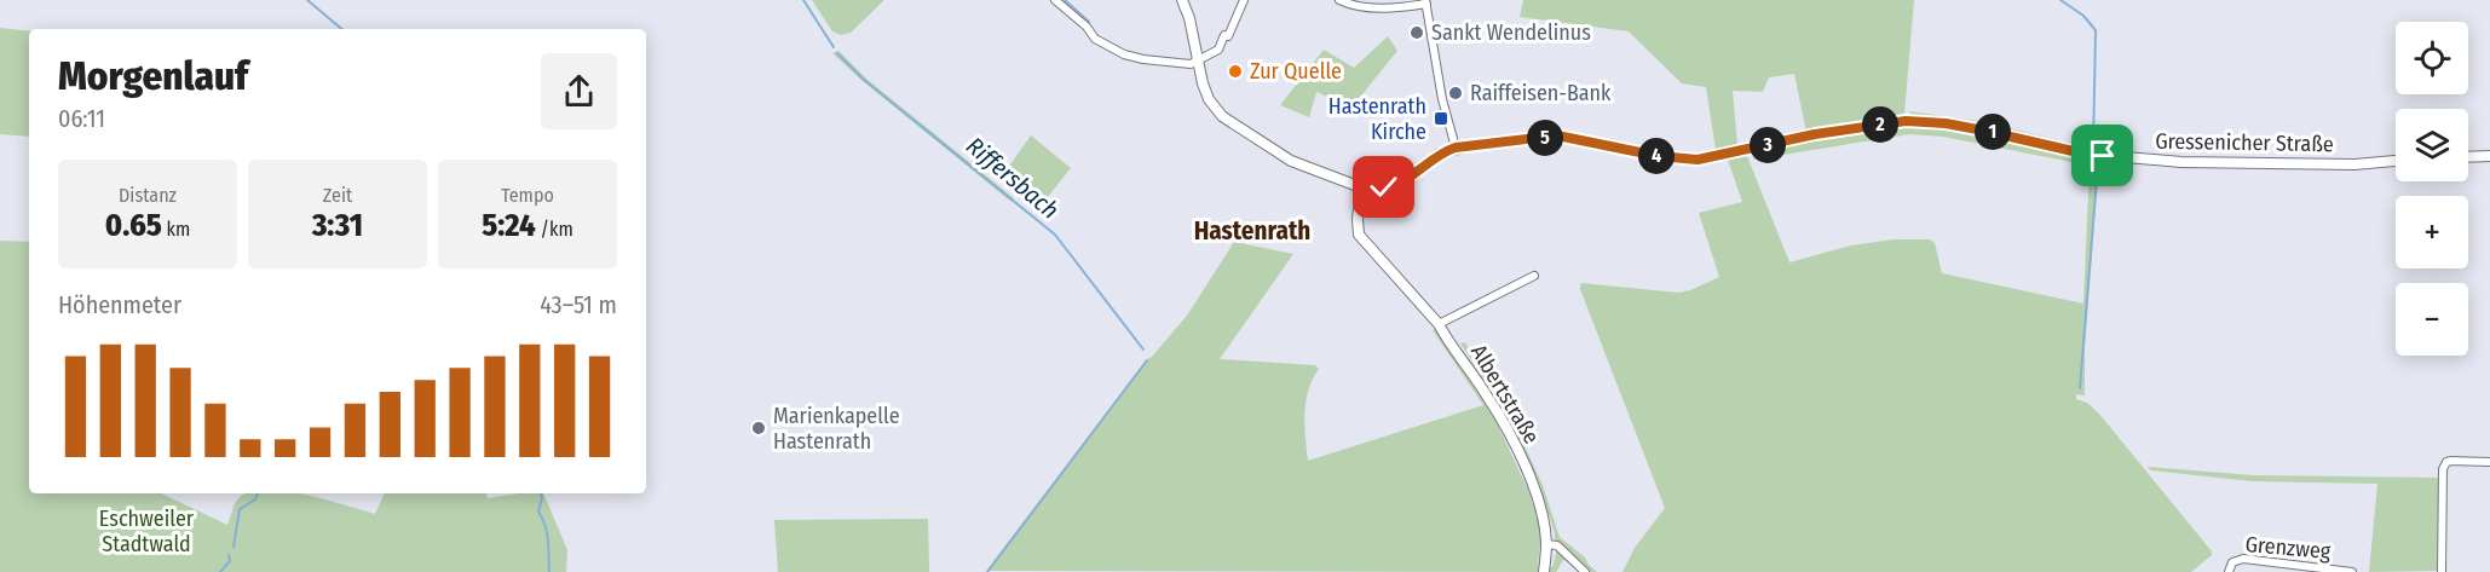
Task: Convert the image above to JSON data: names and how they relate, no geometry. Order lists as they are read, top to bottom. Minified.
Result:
{"streets":{"main road":["Gressenicher Straße","Albertstraße"],"street":["Grenzweg"]},"crossings":[["Gressenicher Straße","Albertstraße"]],"districts":["Hastenrath"],"water":["Riffersbach"],"parks":["Eschweiler Stadtwald"],"places":{"other":["Sankt Wendelinus","Zur Quelle","Raiffeisen-Bank","Marienkapelle Hastenrath"],"transit":["Hastenrath Kirche"]},"page":{"map_buttons":["+","−"],"heading":["Morgenlauf","06:11"],"pins":["2","1","5","3","4"],"stats":[["Distanz","0.65 km"],["Zeit","3:31"],["Tempo","5:24 /km"]],"chart":["Höhenmeter","43–51 m"]}}
